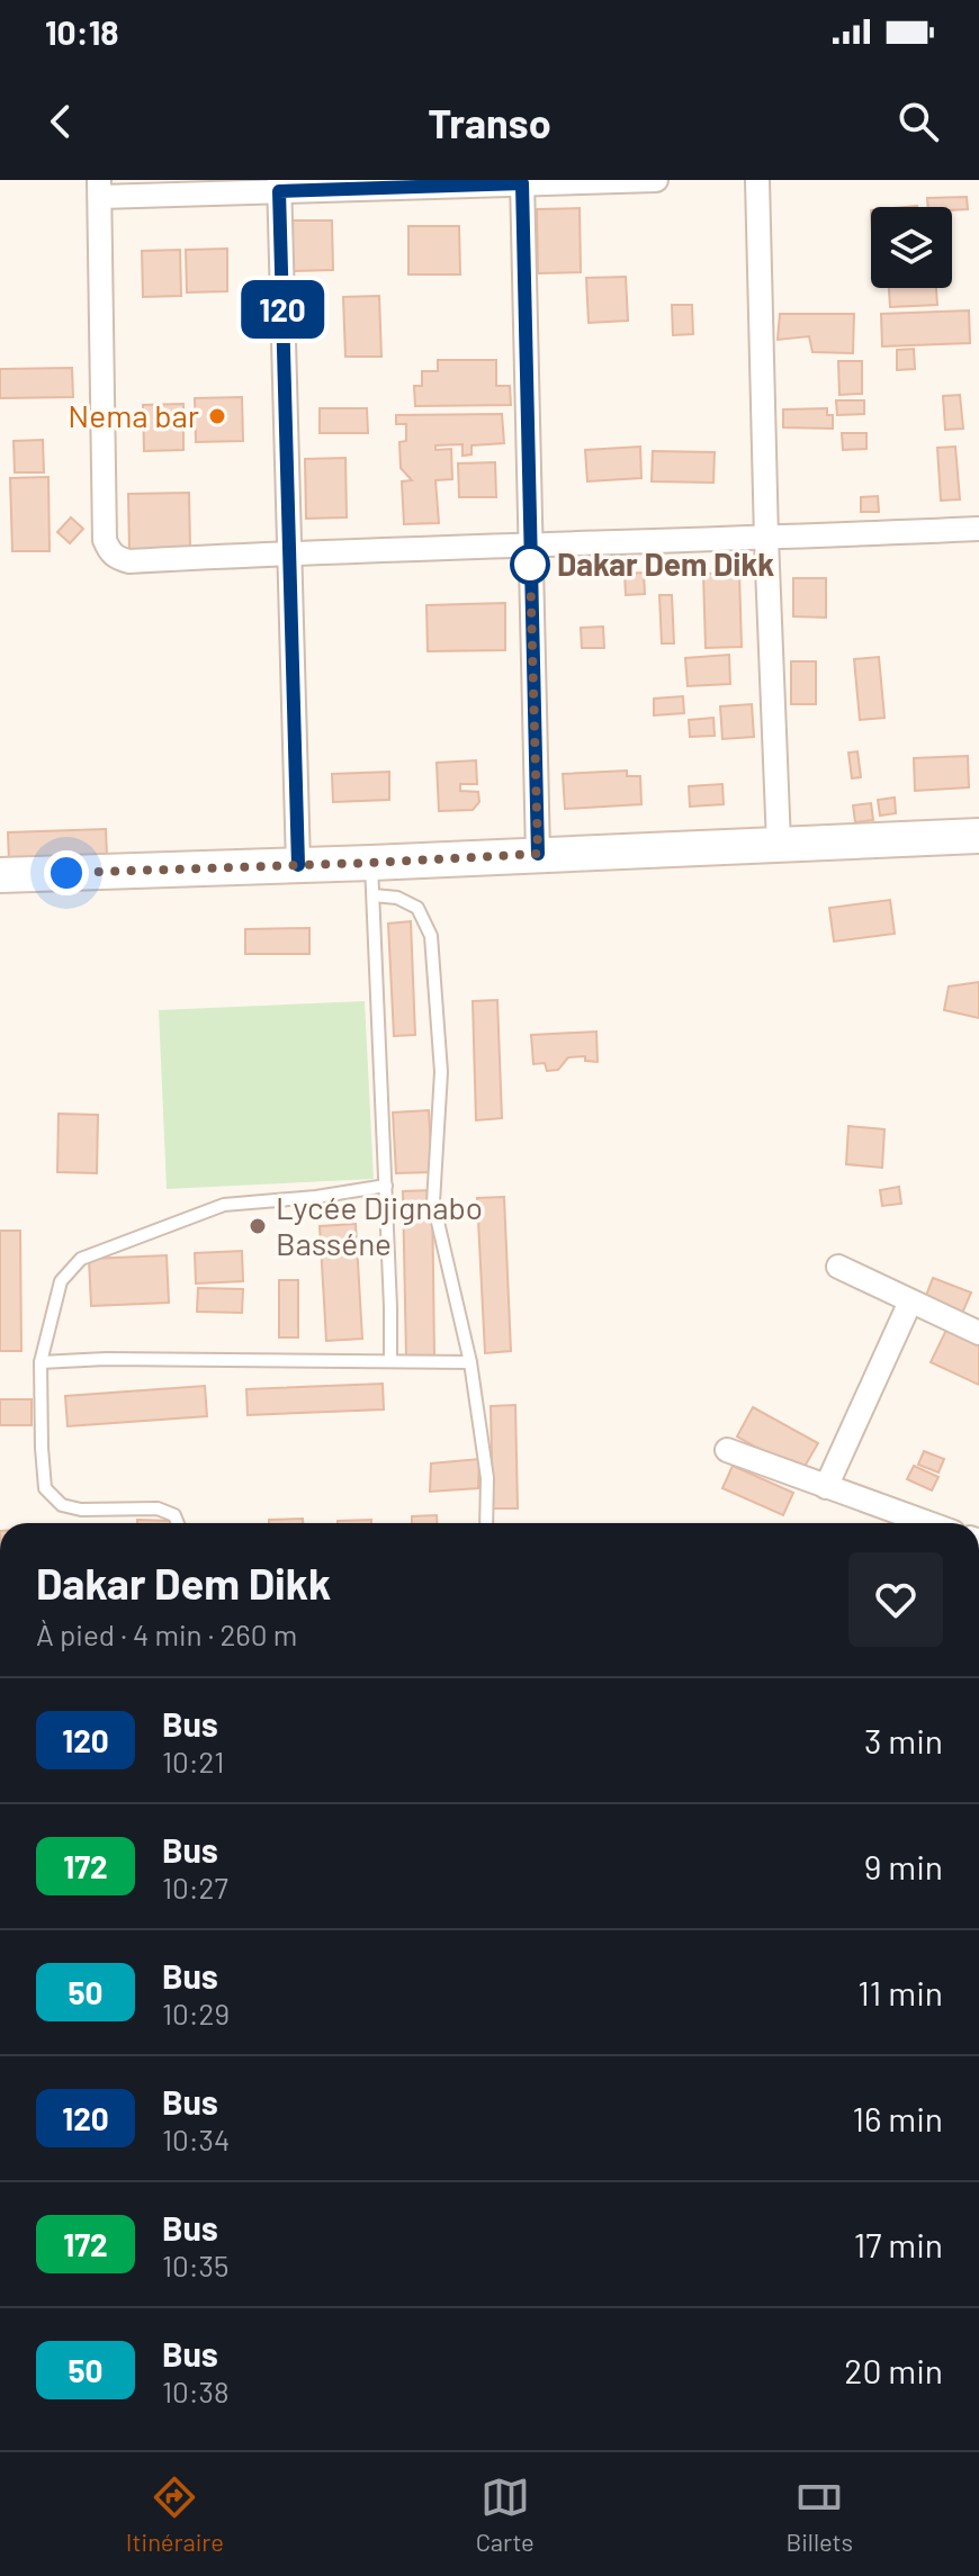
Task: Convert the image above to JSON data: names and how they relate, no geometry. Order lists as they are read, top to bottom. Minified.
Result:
{"places":["Nema bar","Dakar Dem Dikk","Lycée Djignabo Basséne"],"lines":["bus line 120"],"page":{"status":"10:18","header":"Transo","on_map":"120","heading":["Dakar Dem Dikk","À pied · 4 min · 260 m"],"list":[{"mark":"120","name":"Bus","note":"10:21","value":"3 min"},{"mark":"172","name":"Bus","note":"10:27","value":"9 min"},{"mark":"50","name":"Bus","note":"10:29","value":"11 min"},{"mark":"120","name":"Bus","note":"10:34","value":"16 min"},{"mark":"172","name":"Bus","note":"10:35","value":"17 min"},{"mark":"50","name":"Bus","note":"10:38","value":"20 min"}],"tabs":["Itinéraire","Carte","Billets"]}}
